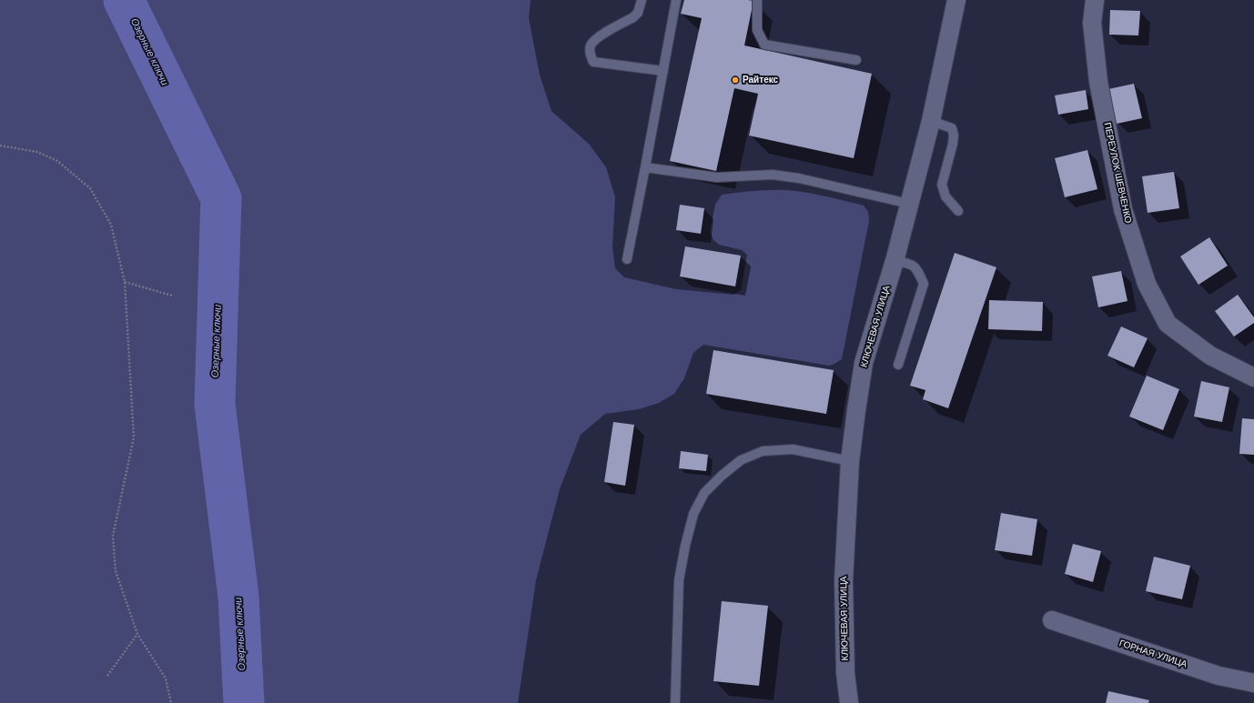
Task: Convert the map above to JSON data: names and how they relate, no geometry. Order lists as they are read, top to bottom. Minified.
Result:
{"streets":{"street":["ПЕРЕУЛОК ШЕВЧЕНКО","КЛЮЧЕВАЯ УЛИЦА","ГОРНАЯ УЛИЦА"]},"water":["Озерные ключи"],"places":["Райтекс"]}
